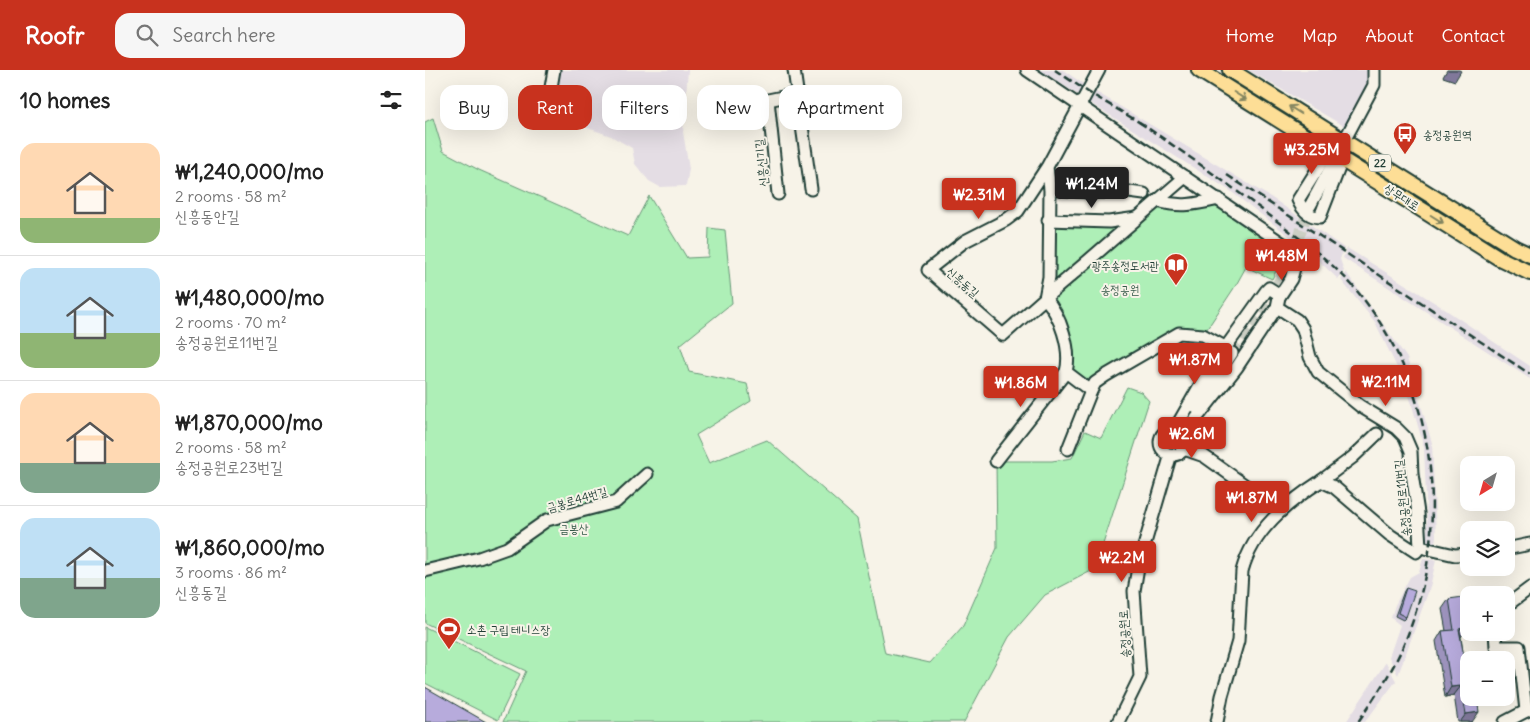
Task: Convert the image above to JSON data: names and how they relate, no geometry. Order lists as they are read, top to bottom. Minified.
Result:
{"streets":{"main road":["22","상무대로"],"street":["신흥신기길","신흥동길","송정공원로11번길","금봉로44번길","송정공원로"]},"parks":["송정공원","금봉산"],"places":{"bus stop":["송정공원역"],"library":["광주송정도서관"],"sports":["소촌 구립 테니스장"]},"north":"bottom left","page":{"header":"Roofr","search":"Search here","nav":["Home","Map","About","Contact"],"heading":"10 homes","chip":["Buy","Rent","Filters","New","Apartment"],"list":[{"name":"₩1,240,000/mo","note":"2 rooms · 58 m² · 신흥동안길"},{"name":"₩1,480,000/mo","note":"2 rooms · 70 m² · 송정공원로11번길"},{"name":"₩1,870,000/mo","note":"2 rooms · 58 m² · 송정공원로23번길"},{"name":"₩1,860,000/mo","note":"3 rooms · 86 m² · 신흥동길"}],"price":["₩3.25M","₩1.24M","₩2.31M","₩1.48M","₩1.87M","₩2.11M","₩1.86M","₩2.6M","₩1.87M","₩2.2M"],"map_buttons":["+","−"]}}
